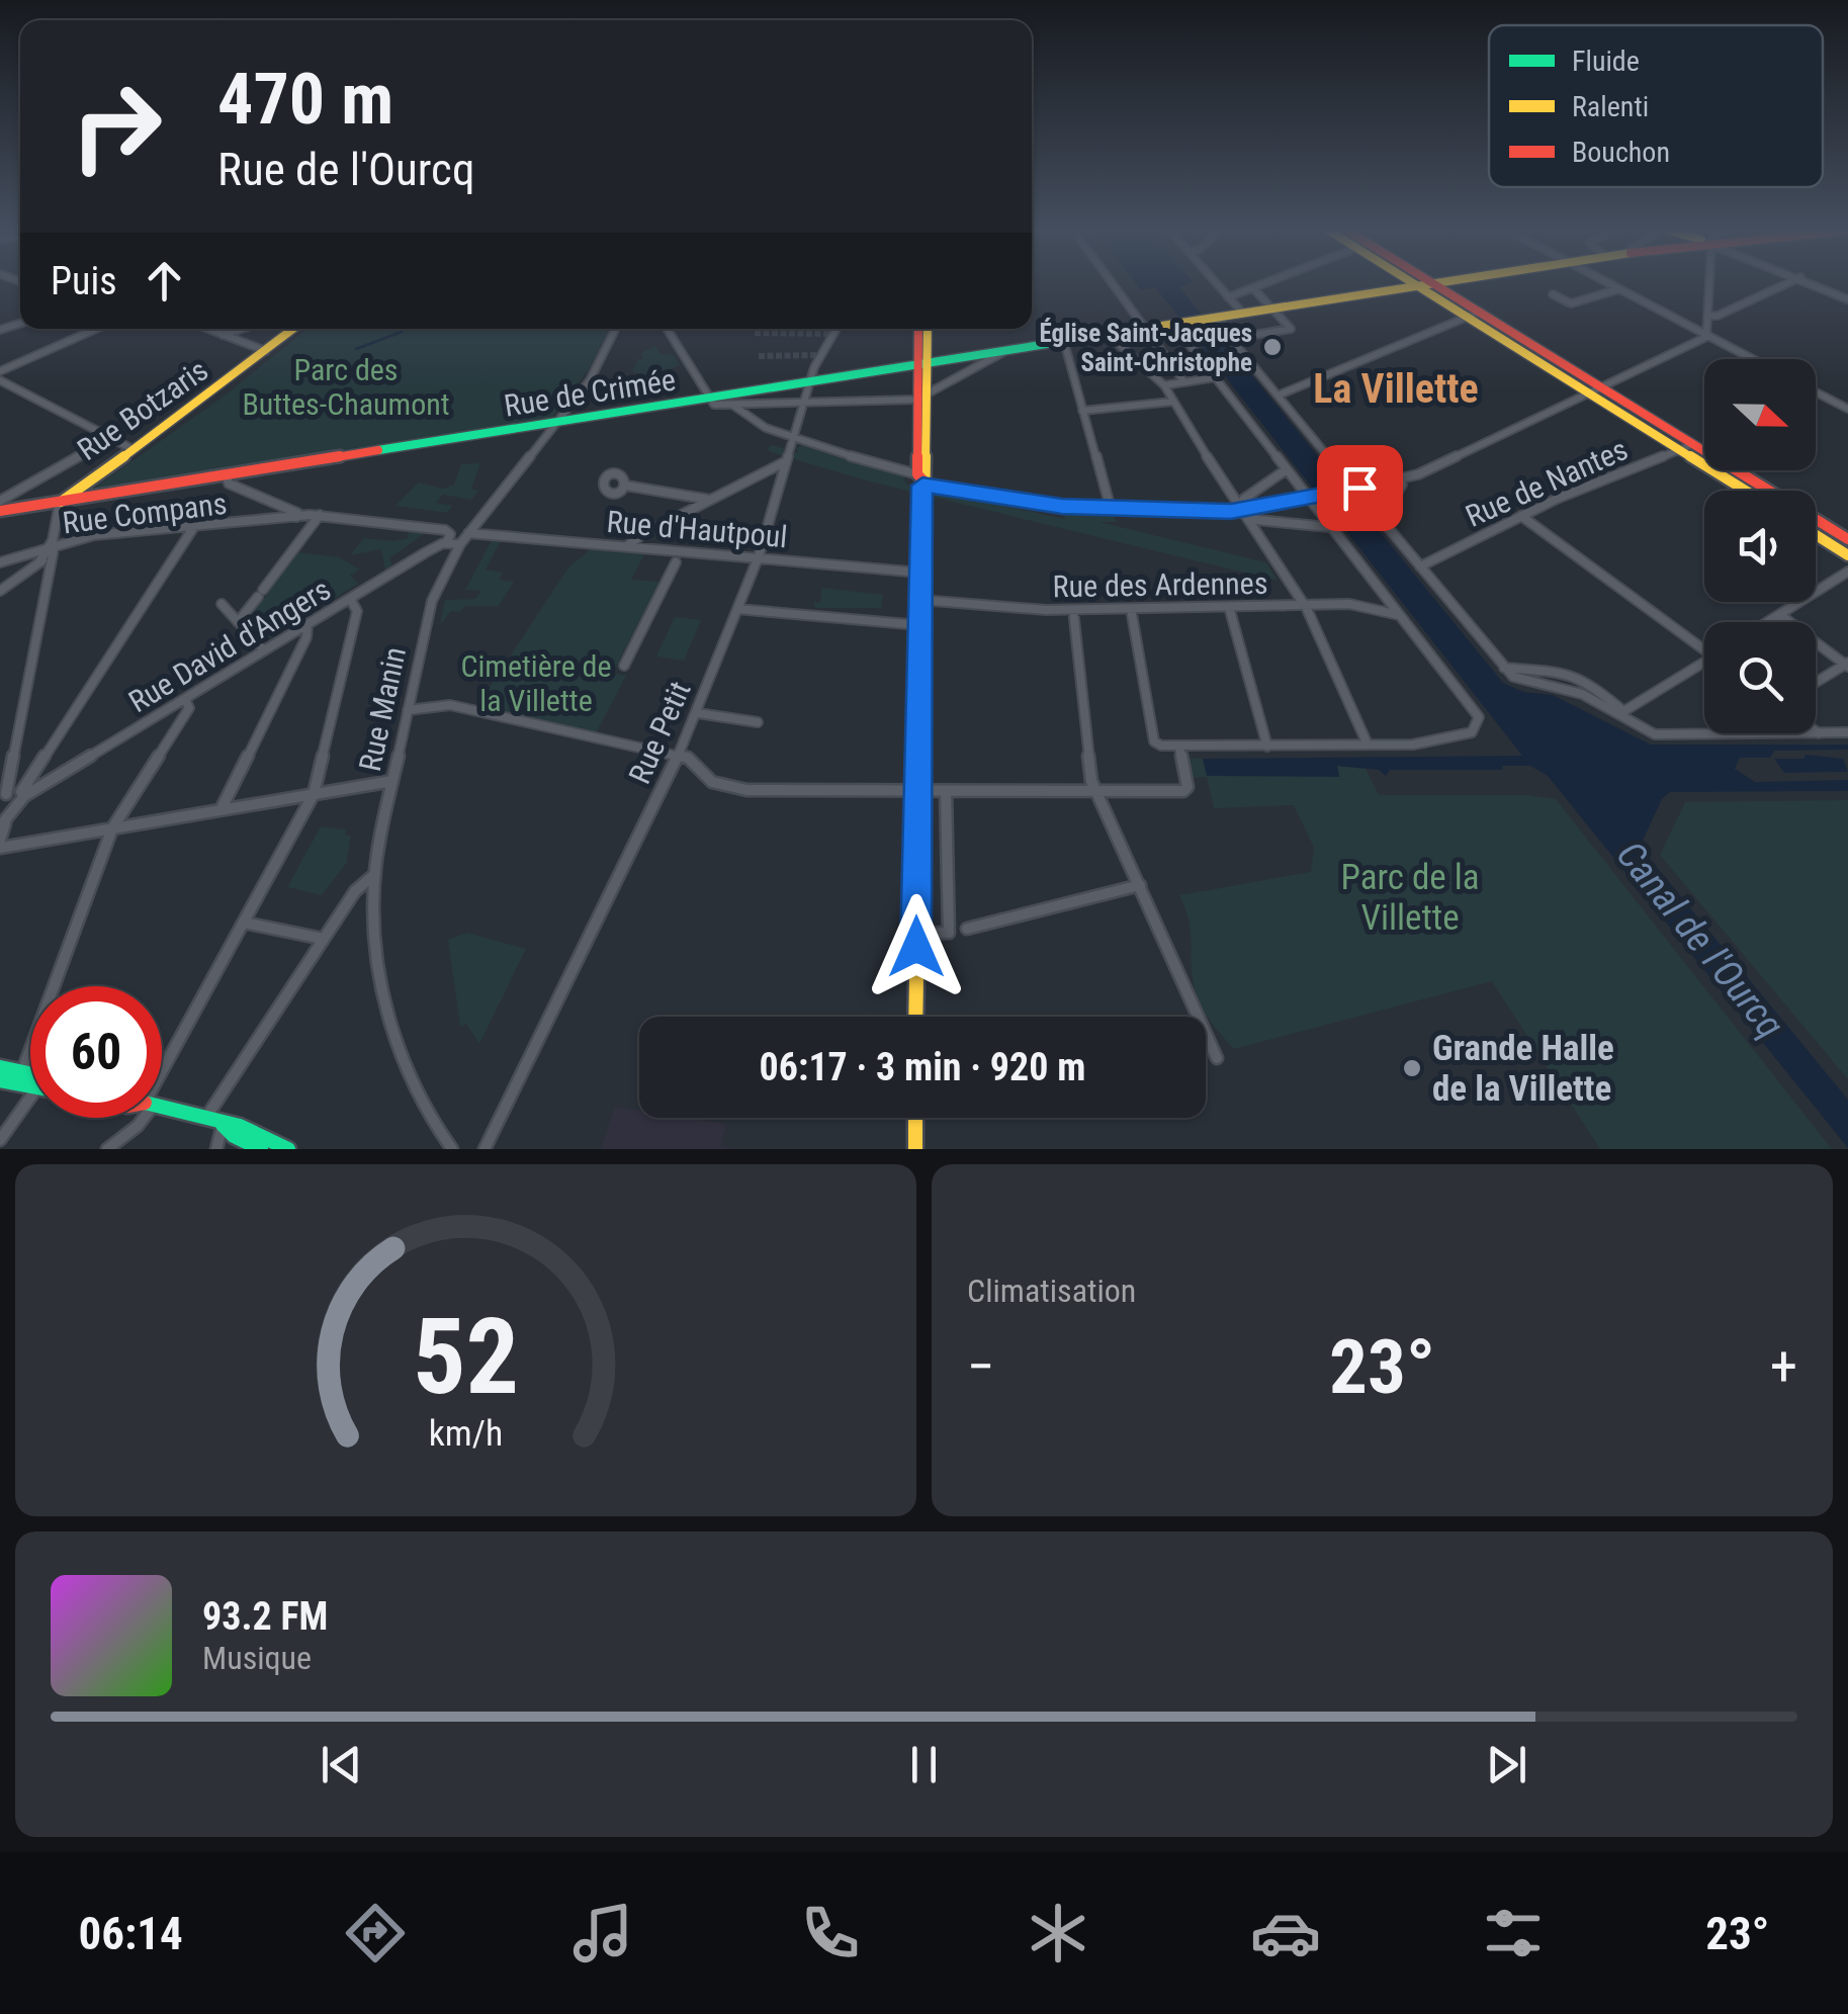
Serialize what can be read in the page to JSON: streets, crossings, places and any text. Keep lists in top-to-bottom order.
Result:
{
  "streets": {
    "main road": ["Rue de Crimée", "Rue Botzaris"],
    "street": [
      "Rue de Nantes",
      "Rue Compans",
      "Rue d'Hautpoul",
      "Rue des Ardennes",
      "Rue David d'Angers",
      "Rue Manin",
      "Rue Petit"
    ]
  },
  "crossings": [
    ["Rue de Crimée", "Rue Botzaris"],
    ["Rue de Crimée", "Rue Manin"],
    ["Rue de Crimée", "Rue Petit"],
    ["Rue d'Hautpoul", "Rue Manin"],
    ["Rue d'Hautpoul", "Rue Petit"]
  ],
  "districts": ["La Villette"],
  "water": ["Canal de l'Ourcq"],
  "parks": ["Parc des Buttes-Chaumont", "Cimetière de la Villette", "Parc de la Villette"],
  "places": ["Église Saint-Jacques Saint-Christophe", "Grande Halle de la Villette"],
  "legend": ["Fluide", "Ralenti", "Bouchon"],
  "north": "right",
  "page": {
    "turn": ["470 m", "Rue de l'Ourcq"],
    "then": "Puis",
    "limit": "60",
    "trip": "06:17 · 3 min · 920 m",
    "tile": "Climatisation",
    "heat": ["−", "23°", "+"],
    "song": ["93.2 FM", "Musique"],
    "tabs": ["06:14", "23°"],
    "gauge": ["52", "km/h"]
  }
}
